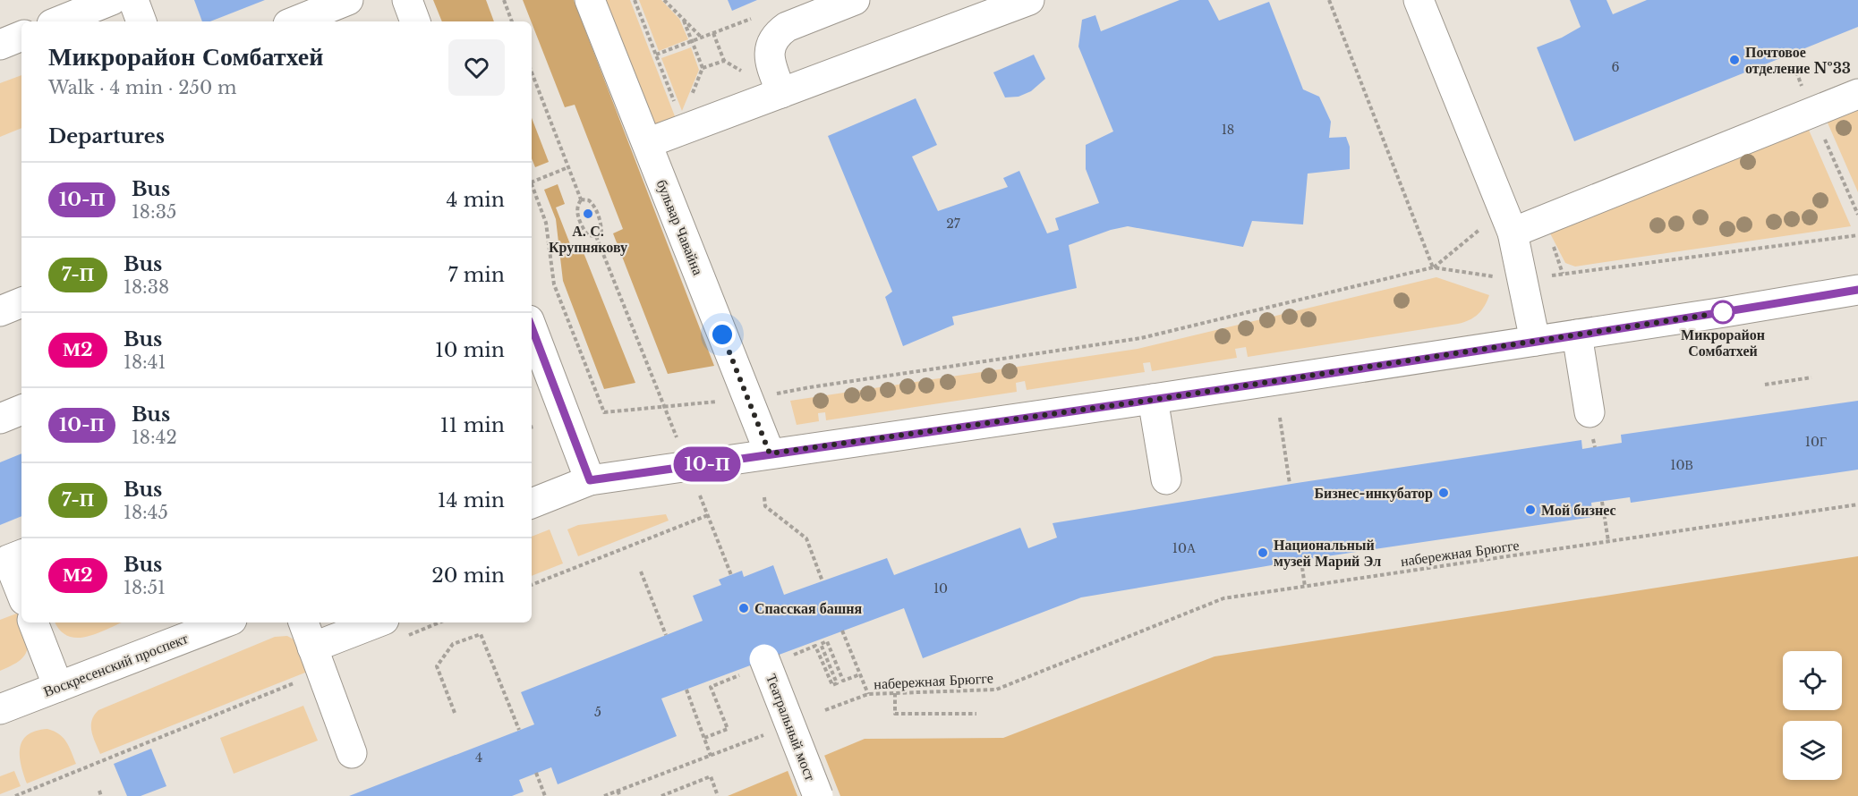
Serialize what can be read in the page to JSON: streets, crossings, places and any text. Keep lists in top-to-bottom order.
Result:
{
  "streets": {
    "main road": ["бульвар Чавайна", "Воскресенский проспект", "Театральный мост"],
    "path": ["набережная Брюгге"]
  },
  "places": [
    "Почтовое отделение №33",
    "А. С. Крупнякову",
    "Микрорайон Сомбатхей",
    "Бизнес-инкубатор",
    "Мой бизнес",
    "Национальный музей Марий Эл",
    "Спасская башня"
  ],
  "lines": ["bus line 10-П"],
  "house_numbers": [
    "6",
    "18",
    "27",
    "10Г",
    "10В",
    "10А",
    "10",
    "5",
    "4"
  ],
  "page": {
    "on_map": "10-П",
    "heading": [
      ["Микрорайон Сомбатхей", "Walk · 4 min · 250 m"],
      "Departures"
    ],
    "list": [
      {
        "mark": "10-П",
        "name": "Bus",
        "note": "18:35",
        "value": "4 min"
      },
      {
        "mark": "7-П",
        "name": "Bus",
        "note": "18:38",
        "value": "7 min"
      },
      {
        "mark": "М2",
        "name": "Bus",
        "note": "18:41",
        "value": "10 min"
      },
      {
        "mark": "10-П",
        "name": "Bus",
        "note": "18:42",
        "value": "11 min"
      },
      {
        "mark": "7-П",
        "name": "Bus",
        "note": "18:45",
        "value": "14 min"
      },
      {
        "mark": "М2",
        "name": "Bus",
        "note": "18:51",
        "value": "20 min"
      }
    ]
  }
}
